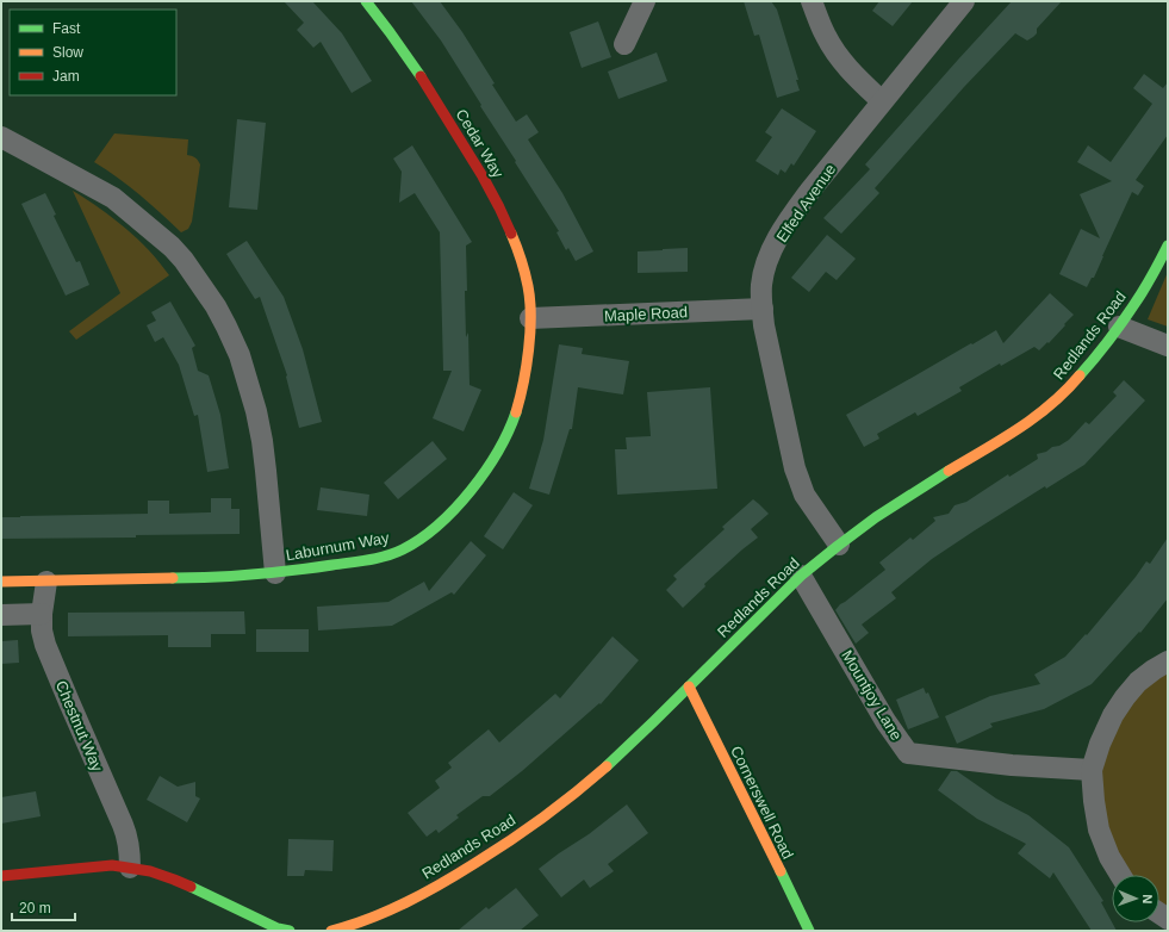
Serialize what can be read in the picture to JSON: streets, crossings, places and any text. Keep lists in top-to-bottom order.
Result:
{
  "streets": {
    "main road": [
      "Cedar Way",
      "Redlands Road",
      "Laburnum Way",
      "Cornerswell Road"
    ],
    "street": [
      "Elfed Avenue",
      "Maple Road",
      "Mountjoy Lane",
      "Chestnut Way"
    ]
  },
  "crossings": [
    ["Cedar Way", "Maple Road"],
    ["Cedar Way", "Laburnum Way"],
    ["Elfed Avenue", "Maple Road"],
    ["Elfed Avenue", "Redlands Road"],
    ["Maple Road", "Laburnum Way"],
    ["Redlands Road", "Mountjoy Lane"],
    ["Redlands Road", "Cornerswell Road"],
    ["Laburnum Way", "Chestnut Way"]
  ],
  "legend": ["Fast", "Slow", "Jam"],
  "scale_bar": "20 m",
  "north": "right"
}
